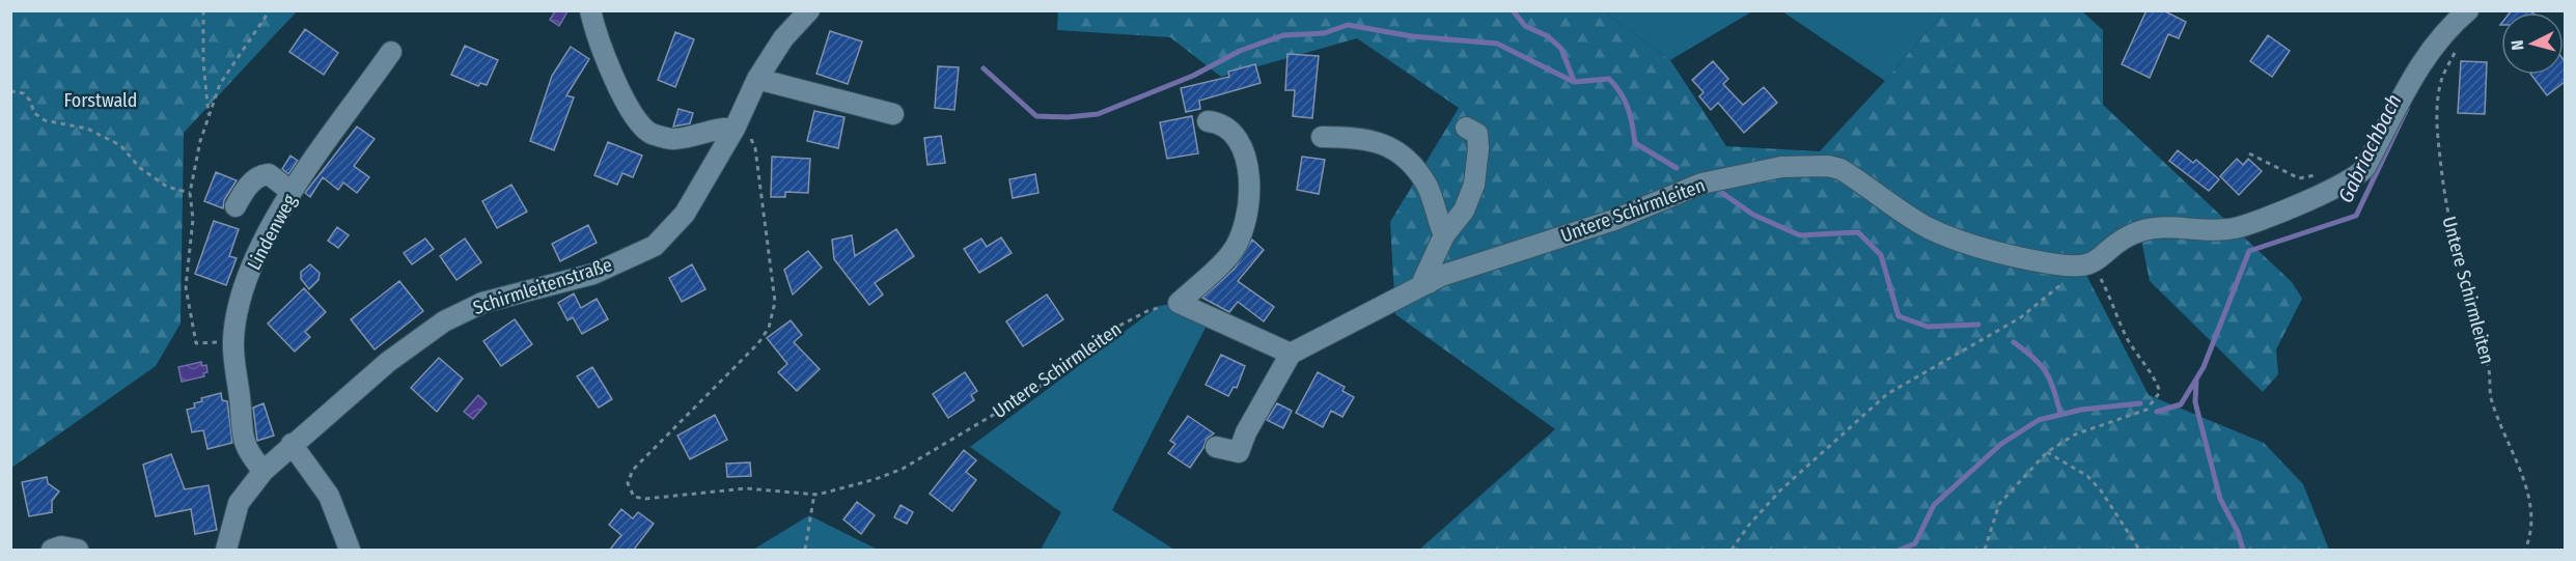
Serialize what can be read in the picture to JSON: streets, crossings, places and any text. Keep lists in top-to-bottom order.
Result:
{
  "streets": {
    "street": ["Untere Schirmleiten", "Lindenweg", "Schirmleitenstraße"]
  },
  "crossings": [
    ["Untere Schirmleiten", "Schirmleitenstraße"],
    ["Lindenweg", "Schirmleitenstraße"]
  ],
  "water": ["Gabriachbach"],
  "parks": ["Forstwald"],
  "north": "left"
}
